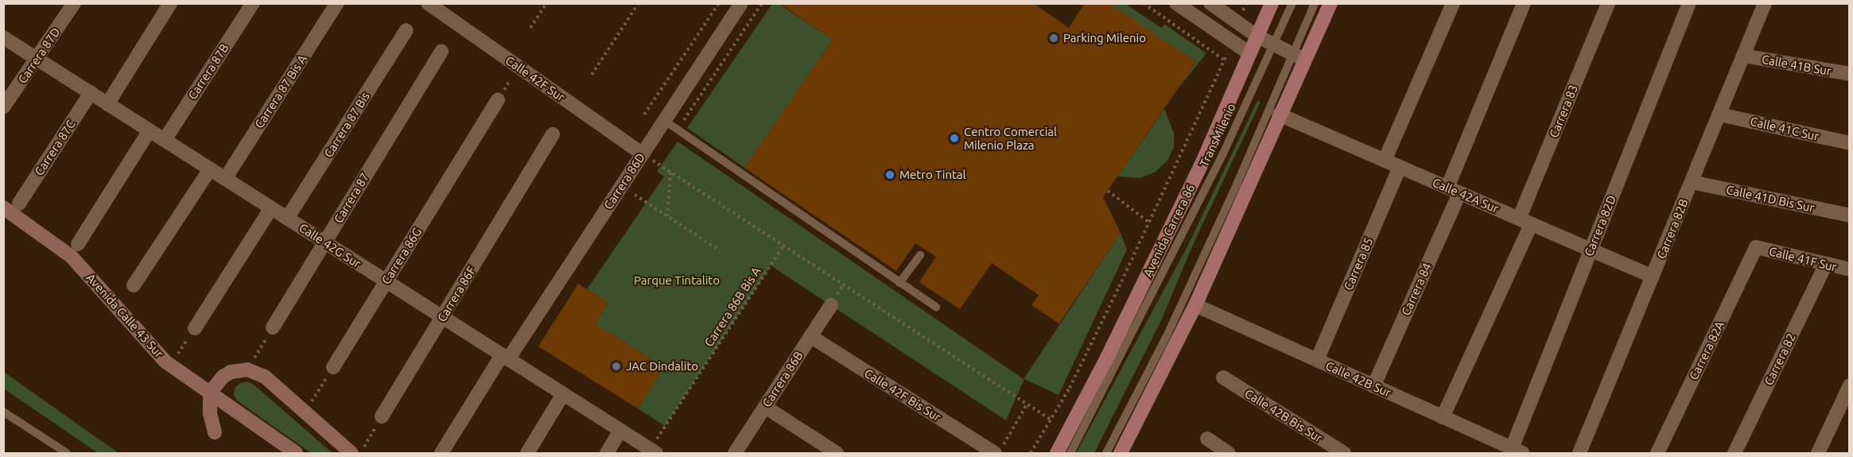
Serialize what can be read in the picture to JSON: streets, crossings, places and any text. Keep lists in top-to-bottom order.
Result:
{
  "streets": {
    "main road": ["Avenida Carrera 86", "Avenida Calle 43 Sur"],
    "street": [
      "Carrera 87D",
      "Calle 41B Sur",
      "Carrera 87B",
      "Calle 42F Sur",
      "Carrera 87 Bis A",
      "Carrera 83",
      "Carrera 87 Bis",
      "Calle 41C Sur",
      "Carrera 87C",
      "Carrera 86D",
      "Calle 42A Sur",
      "Carrera 87",
      "Calle 41D Bis Sur",
      "Carrera 82D",
      "Carrera 82B",
      "Calle 42G Sur",
      "Carrera 86G",
      "Calle 41F Sur",
      "Carrera 85",
      "Carrera 84",
      "Carrera 86F",
      "Carrera 82A",
      "Carrera 82",
      "Carrera 86B",
      "Calle 42B Sur",
      "Calle 42F Bis Sur",
      "Calle 42B Bis Sur"
    ],
    "lane": ["TransMilenio"],
    "path": ["Carrera 86B Bis A"]
  },
  "crossings": [
    ["Carrera 87D", "Calle 42G Sur"],
    ["Calle 41B Sur", "Carrera 82B"],
    ["Carrera 87B", "Calle 42G Sur"],
    ["Calle 42F Sur", "Carrera 86D"],
    ["Carrera 87 Bis A", "Calle 42G Sur"],
    ["Carrera 83", "Calle 42A Sur"],
    ["Carrera 83", "Calle 42B Sur"],
    ["Carrera 87 Bis", "Calle 42G Sur"],
    ["Calle 41C Sur", "Carrera 82B"],
    ["Carrera 87C", "Calle 42G Sur"],
    ["Carrera 86D", "Calle 42G Sur"],
    ["Calle 42A Sur", "Carrera 82D"],
    ["Calle 42A Sur", "Carrera 82B"],
    ["Calle 42A Sur", "Carrera 85"],
    ["Calle 42A Sur", "Carrera 84"],
    ["Carrera 87", "Calle 42G Sur"],
    ["Calle 41D Bis Sur", "Carrera 82B"],
    ["Carrera 82D", "Calle 42B Sur"],
    ["Calle 42G Sur", "Carrera 86G"],
    ["Calle 42G Sur", "Carrera 86F"],
    ["Calle 42G Sur", "Carrera 86B Bis A"],
    ["Calle 41F Sur", "Carrera 82A"],
    ["Calle 41F Sur", "Carrera 82"],
    ["Carrera 85", "Calle 42B Sur"],
    ["Carrera 84", "Calle 42B Sur"],
    ["Carrera 86B", "Calle 42F Bis Sur"]
  ],
  "parks": ["Parque Tintalito"],
  "places": [
    "Parking Milenio",
    "Centro Comercial Milenio Plaza",
    "Metro Tintal",
    "JAC Dindalito"
  ]
}
